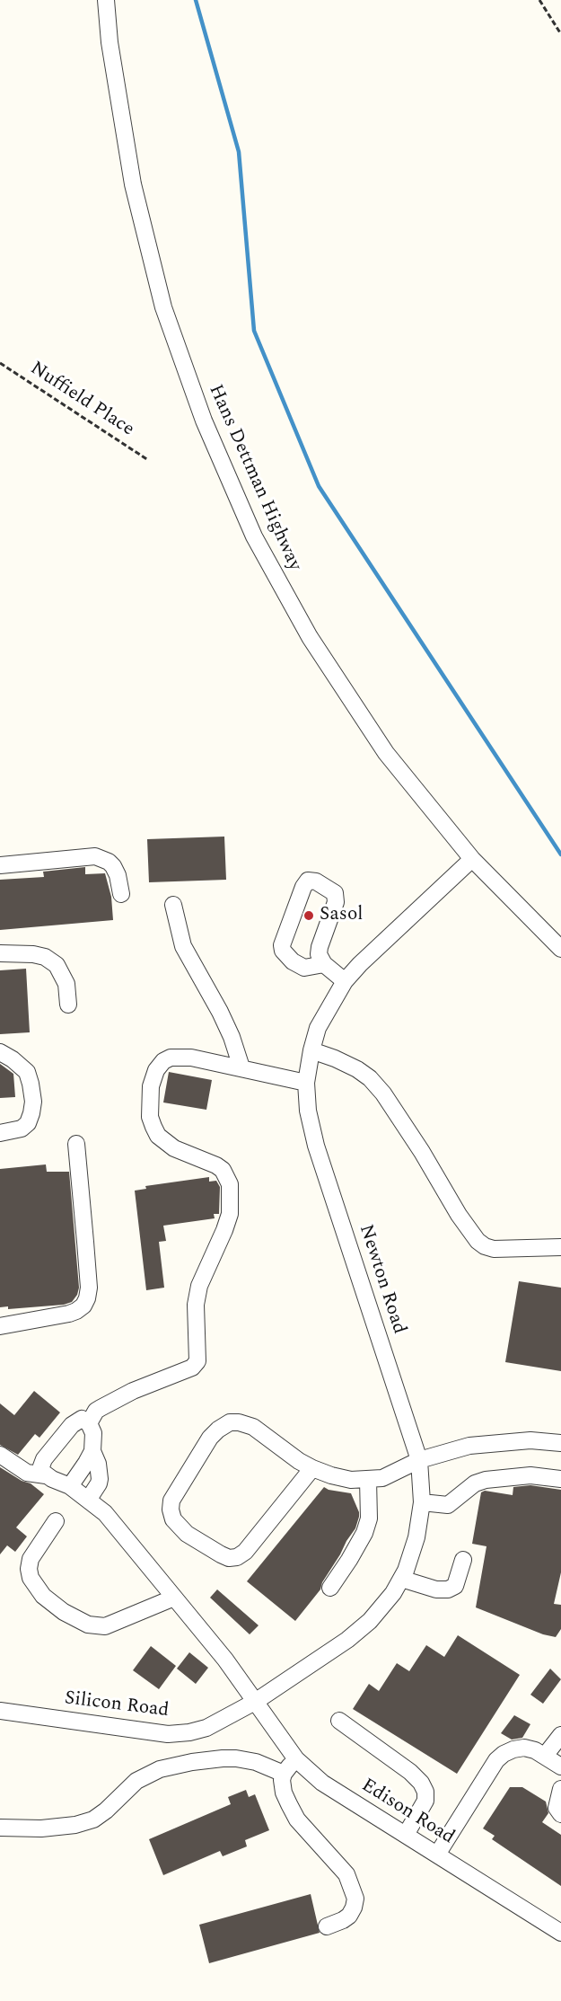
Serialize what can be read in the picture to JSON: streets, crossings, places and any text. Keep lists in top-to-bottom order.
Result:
{
  "streets": {
    "street": [
      "Hans Dettman Highway",
      "Newton Road",
      "Silicon Road",
      "Edison Road"
    ],
    "path": ["Nuffield Place"]
  },
  "crossings": [
    ["Hans Dettman Highway", "Newton Road"],
    ["Newton Road", "Silicon Road"],
    ["Newton Road", "Edison Road"],
    ["Silicon Road", "Edison Road"]
  ],
  "places": ["Sasol"]
}
